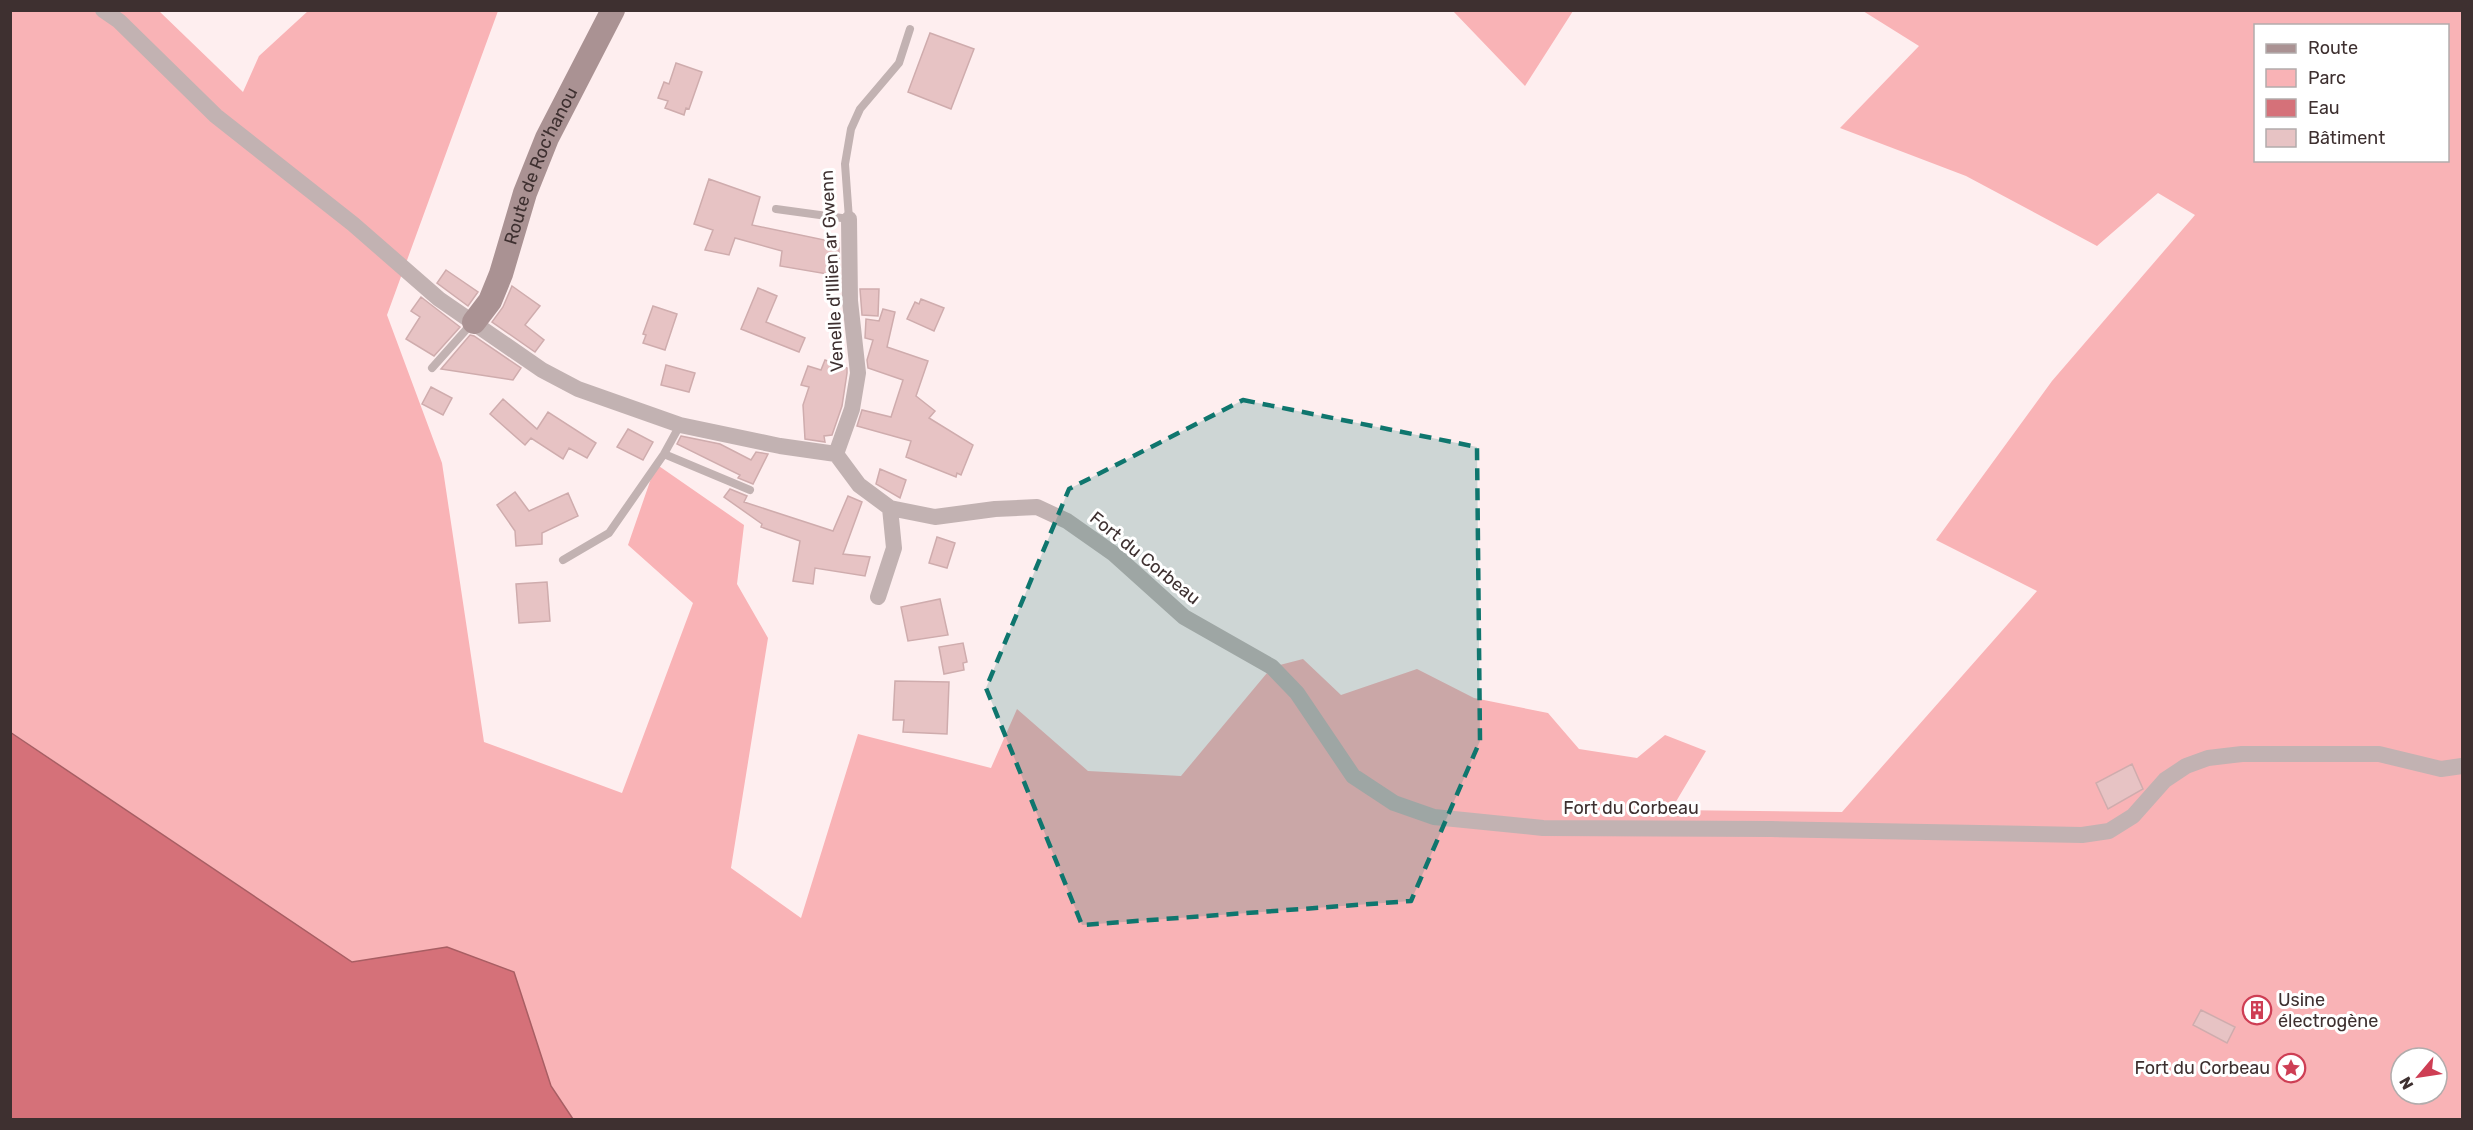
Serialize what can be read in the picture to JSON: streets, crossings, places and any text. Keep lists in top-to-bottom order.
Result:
{
  "streets": {
    "street": ["Route de Roc'hanou", "Venelle d'Illien ar Gwenn", "Fort du Corbeau"]
  },
  "places": {
    "building": ["Usine électrogène"],
    "place": ["Fort du Corbeau"]
  },
  "legend": [
    "Route",
    "Parc",
    "Eau",
    "Bâtiment"
  ],
  "north": "bottom left"
}
